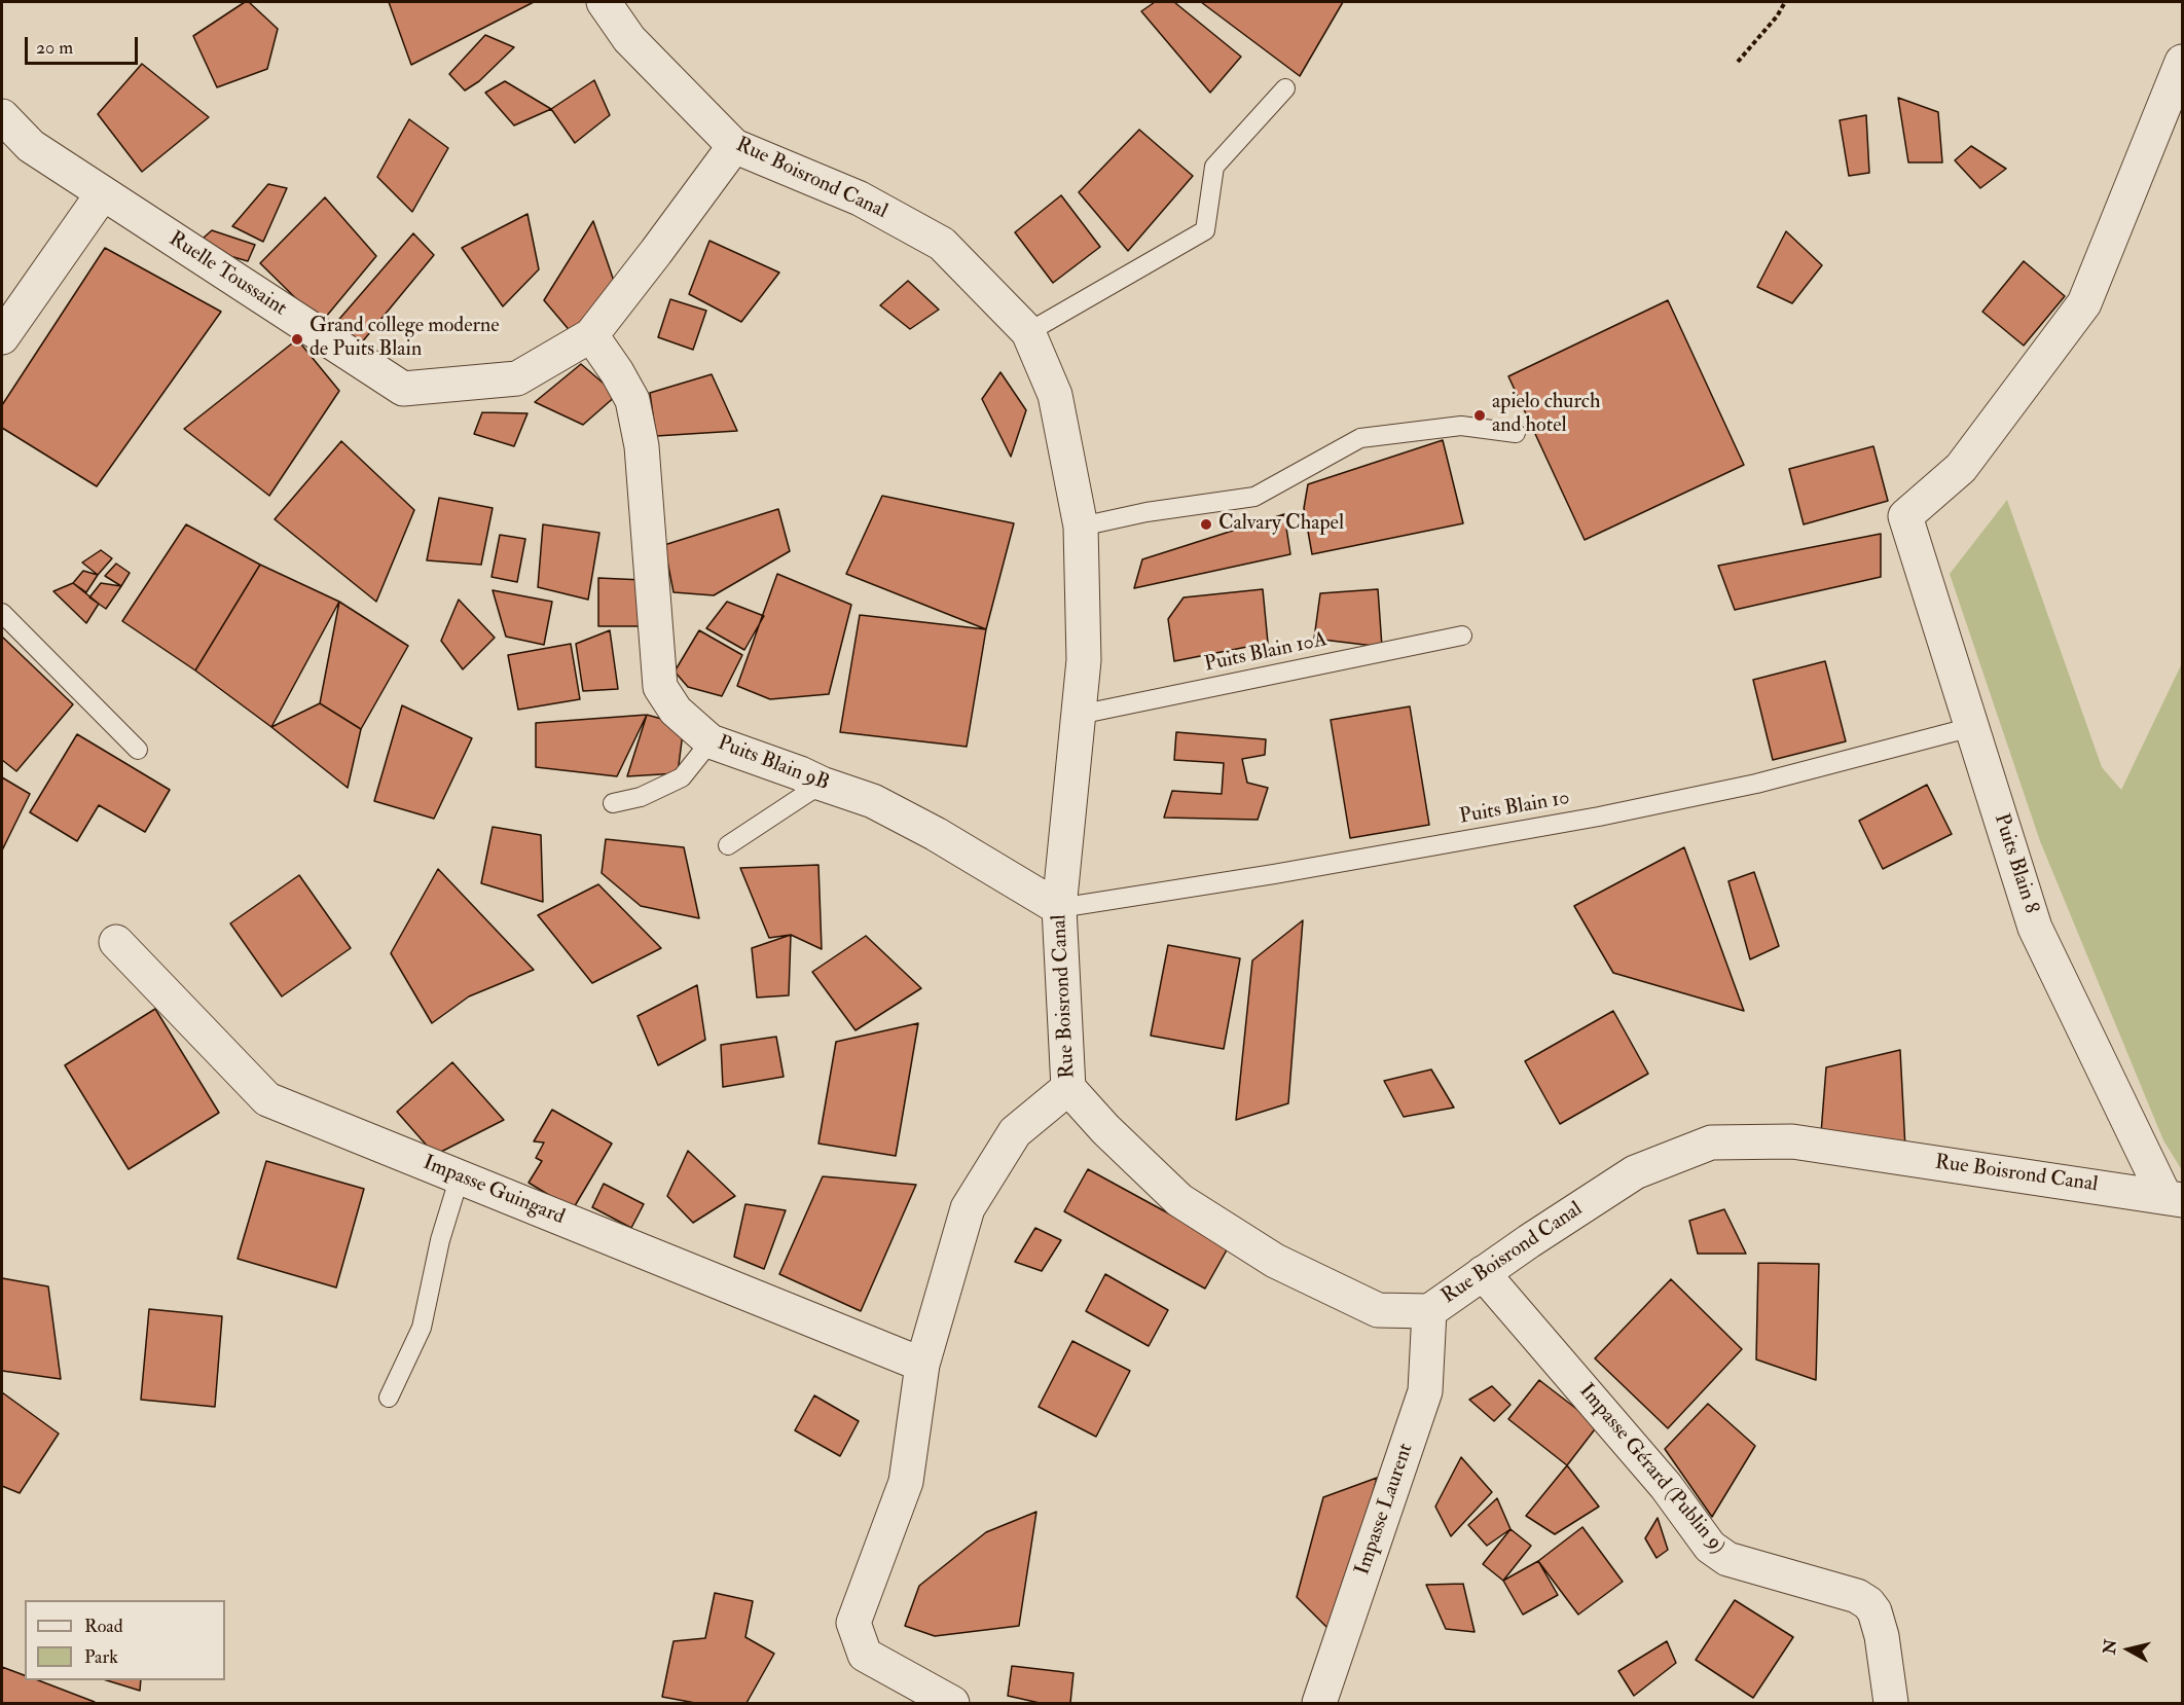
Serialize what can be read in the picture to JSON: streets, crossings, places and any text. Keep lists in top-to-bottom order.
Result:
{
  "streets": {
    "street": [
      "Rue Boisrond Canal",
      "Ruelle Toussaint",
      "Puits Blain 9B",
      "Puits Blain 8",
      "Impasse Guingard",
      "Impasse Gérard (Publin 9)",
      "Impasse Laurent"
    ],
    "lane": ["Puits Blain 10A", "Puits Blain 10"]
  },
  "crossings": [
    ["Rue Boisrond Canal", "Ruelle Toussaint"],
    ["Rue Boisrond Canal", "Puits Blain 10A"],
    ["Rue Boisrond Canal", "Puits Blain 9B"],
    ["Rue Boisrond Canal", "Puits Blain 10"],
    ["Rue Boisrond Canal", "Puits Blain 8"],
    ["Rue Boisrond Canal", "Impasse Gérard (Publin 9)"],
    ["Rue Boisrond Canal", "Impasse Laurent"],
    ["Ruelle Toussaint", "Puits Blain 9B"],
    ["Puits Blain 9B", "Puits Blain 10"],
    ["Puits Blain 10", "Puits Blain 8"]
  ],
  "places": ["Grand college moderne de Puits Blain", "apielo church and hotel", "Calvary Chapel"],
  "legend": ["Road", "Park"],
  "scale_bar": "20 m",
  "north": "left"
}
